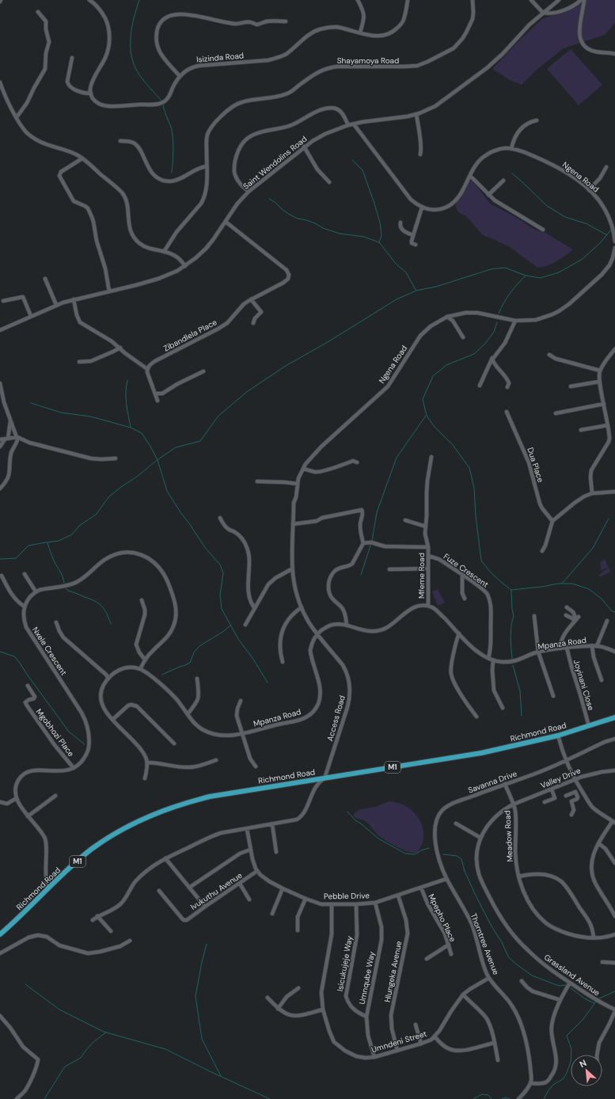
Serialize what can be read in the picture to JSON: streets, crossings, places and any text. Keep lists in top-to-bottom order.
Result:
{
  "streets": {
    "highway": ["Richmond Road", "M1"],
    "street": [
      "Isizinda Road",
      "Shayamoya Road",
      "Saint Wendolins Road",
      "Ngena Road",
      "Zibandlela Place",
      "Dua Place",
      "Fuze Crescent",
      "Mfeme Road",
      "Mpanza Road",
      "Nxele Crescent",
      "Joyinani Close",
      "Access Road",
      "Mgobhozi Place",
      "Valley Drive",
      "Savanna Drive",
      "Meadow Road",
      "Ivukuthu Avenue",
      "Pebble Drive",
      "Mpepho Place",
      "Thorntree Avenue",
      "Isicukujeje Way",
      "Hlungeka Avenue",
      "Grassland Avenue",
      "Umnqube Way",
      "Umndeni Street"
    ]
  },
  "crossings": [
    ["Saint Wendolins Road", "Zibandlela Place"],
    ["Ngena Road", "Mpanza Road"],
    ["Ngena Road", "Access Road"],
    ["Fuze Crescent", "Mfeme Road"],
    ["Fuze Crescent", "Mpanza Road"],
    ["Mfeme Road", "Mpanza Road"],
    ["Mpanza Road", "Joyinani Close"],
    ["Mpanza Road", "Access Road"],
    ["Nxele Crescent", "Mgobhozi Place"],
    ["Joyinani Close", "Richmond Road"],
    ["Access Road", "Richmond Road"],
    ["Valley Drive", "Meadow Road"],
    ["Valley Drive", "Grassland Avenue"],
    ["Savanna Drive", "Meadow Road"],
    ["Savanna Drive", "Pebble Drive"],
    ["Savanna Drive", "Thorntree Avenue"],
    ["Meadow Road", "Grassland Avenue"],
    ["Ivukuthu Avenue", "Pebble Drive"],
    ["Pebble Drive", "Mpepho Place"],
    ["Pebble Drive", "Thorntree Avenue"],
    ["Pebble Drive", "Isicukujeje Way"],
    ["Pebble Drive", "Hlungeka Avenue"],
    ["Pebble Drive", "Umnqube Way"],
    ["Pebble Drive", "Umndeni Street"],
    ["Thorntree Avenue", "Umndeni Street"],
    ["Isicukujeje Way", "Umnqube Way"],
    ["Hlungeka Avenue", "Umndeni Street"],
    ["Umnqube Way", "Umndeni Street"]
  ],
  "north": "top left"
}
